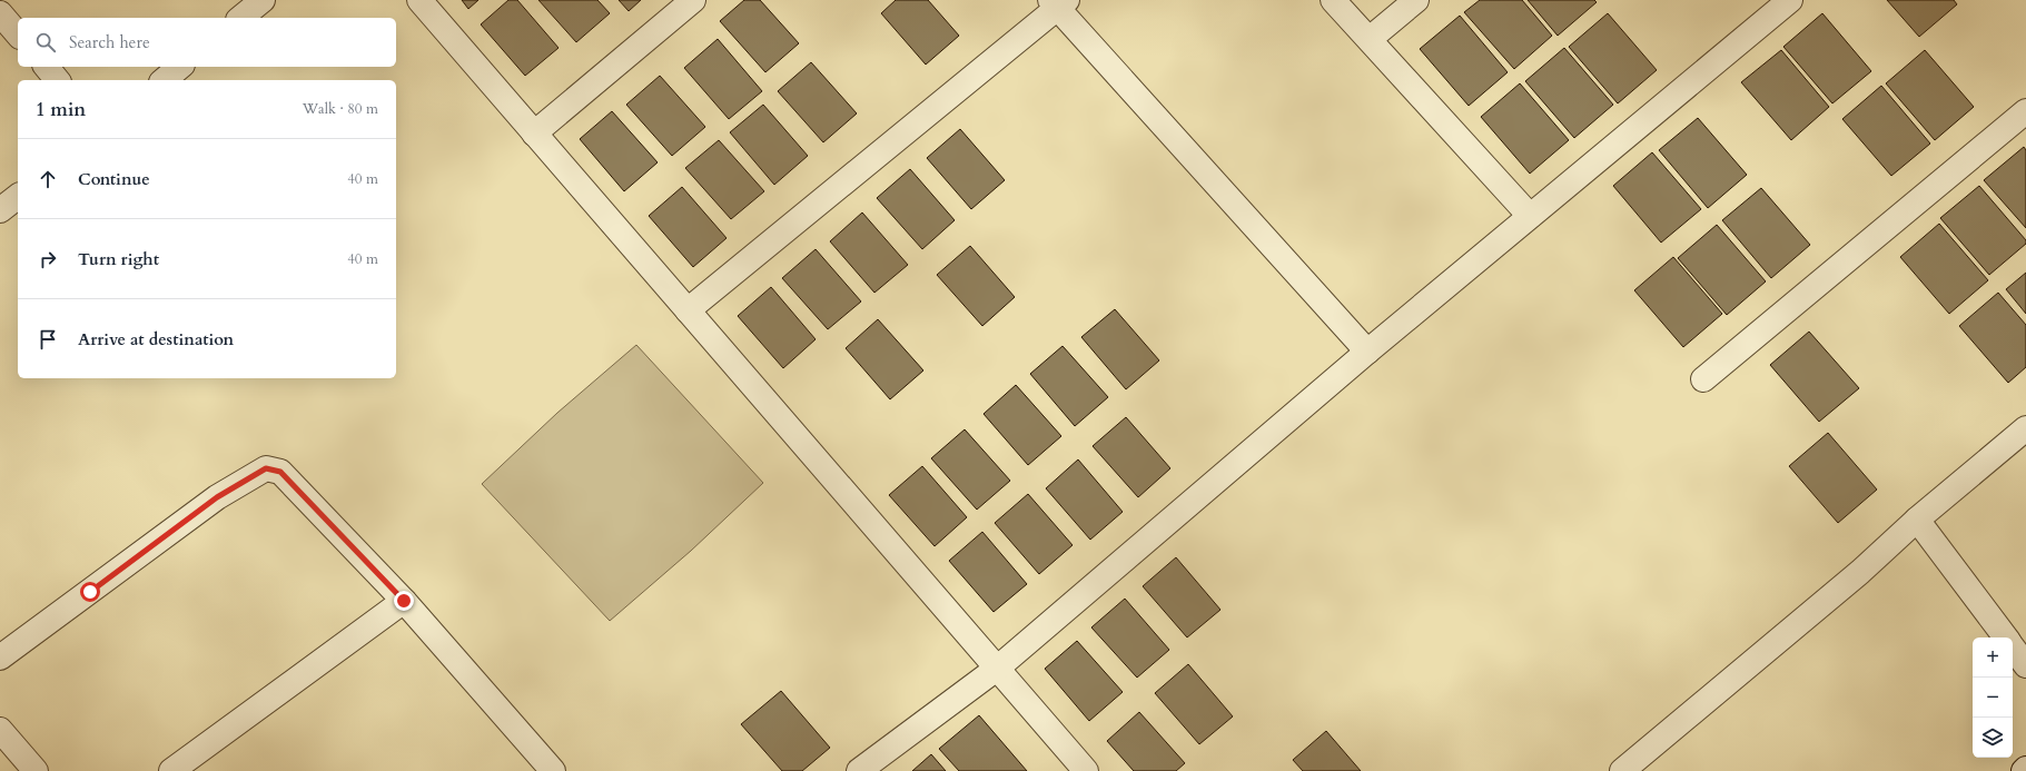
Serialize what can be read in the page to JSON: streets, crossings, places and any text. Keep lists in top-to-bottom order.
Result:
{
  "page": {
    "search": "Search here",
    "heading": ["1 min", "Walk · 80 m"],
    "list": [
      ["Continue", "40 m"],
      ["Turn right", "40 m"],
      "Arrive at destination"
    ],
    "map_buttons": ["+", "−"]
  }
}
